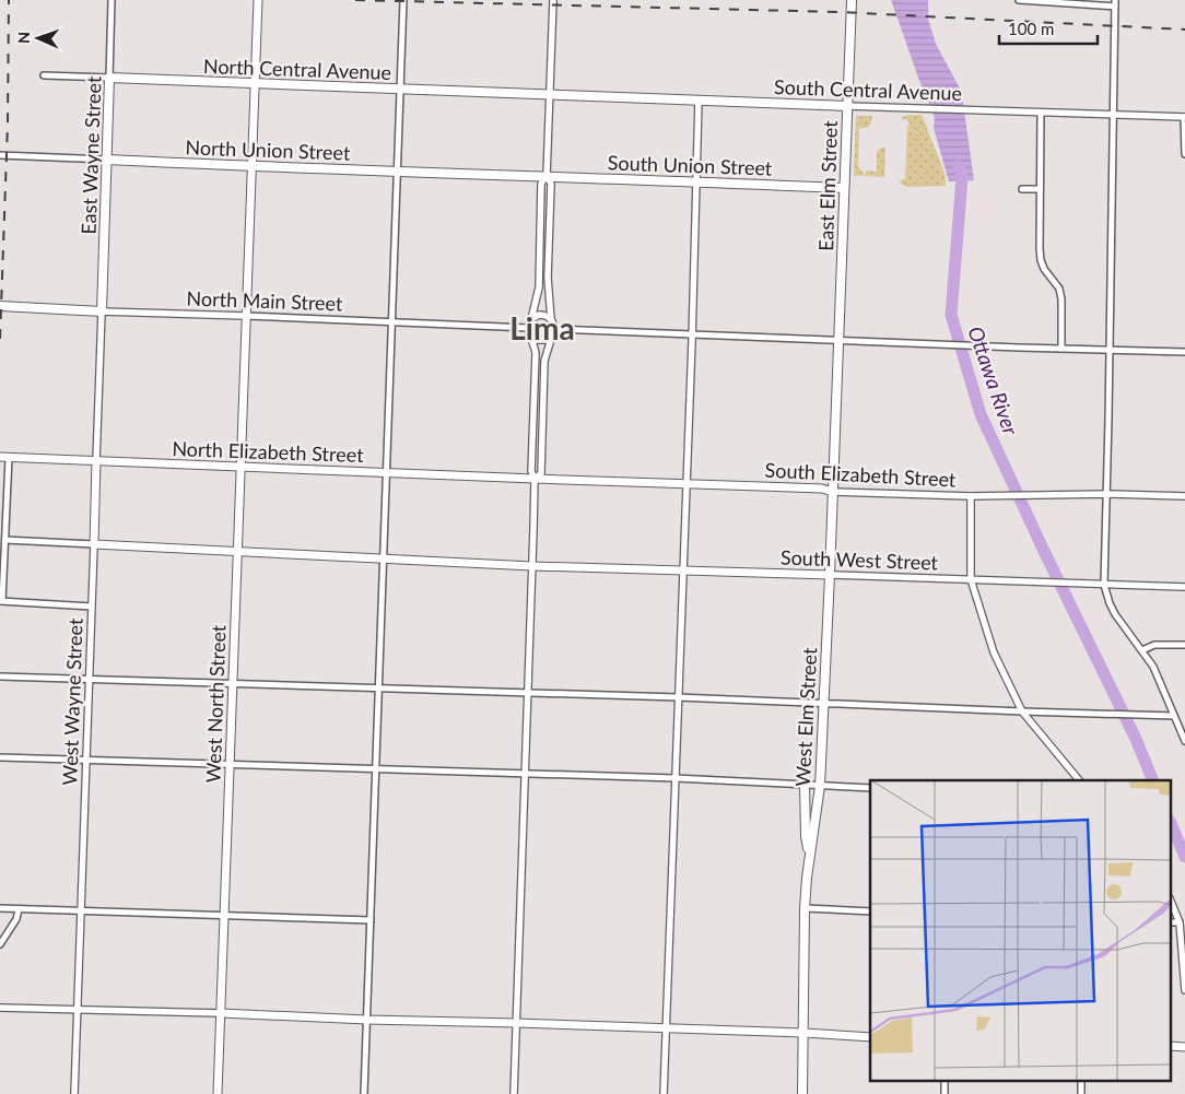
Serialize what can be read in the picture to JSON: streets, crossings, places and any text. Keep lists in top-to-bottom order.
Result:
{
  "streets": {
    "main road": [
      "North Central Avenue",
      "South Central Avenue",
      "North Union Street",
      "East Wayne Street",
      "South Union Street",
      "East Elm Street",
      "North Main Street",
      "North Elizabeth Street",
      "South Elizabeth Street",
      "South West Street",
      "West Wayne Street",
      "West North Street",
      "West Elm Street"
    ]
  },
  "crossings": [
    ["North Central Avenue", "South Central Avenue"],
    ["North Central Avenue", "East Wayne Street"],
    ["North Central Avenue", "West North Street"],
    ["South Central Avenue", "East Elm Street"],
    ["North Union Street", "East Wayne Street"],
    ["North Union Street", "South Union Street"],
    ["North Union Street", "West North Street"],
    ["East Wayne Street", "North Main Street"],
    ["East Wayne Street", "West Wayne Street"],
    ["South Union Street", "East Elm Street"],
    ["East Elm Street", "West Elm Street"],
    ["North Main Street", "West Wayne Street"],
    ["North Main Street", "West North Street"],
    ["North Elizabeth Street", "South Elizabeth Street"],
    ["North Elizabeth Street", "West Wayne Street"],
    ["North Elizabeth Street", "West North Street"],
    ["South Elizabeth Street", "West Elm Street"],
    ["South West Street", "West Wayne Street"],
    ["South West Street", "West North Street"],
    ["South West Street", "West Elm Street"]
  ],
  "districts": ["Lima"],
  "water": ["Ottawa River"],
  "scale_bar": "100 m",
  "north": "left"
}
